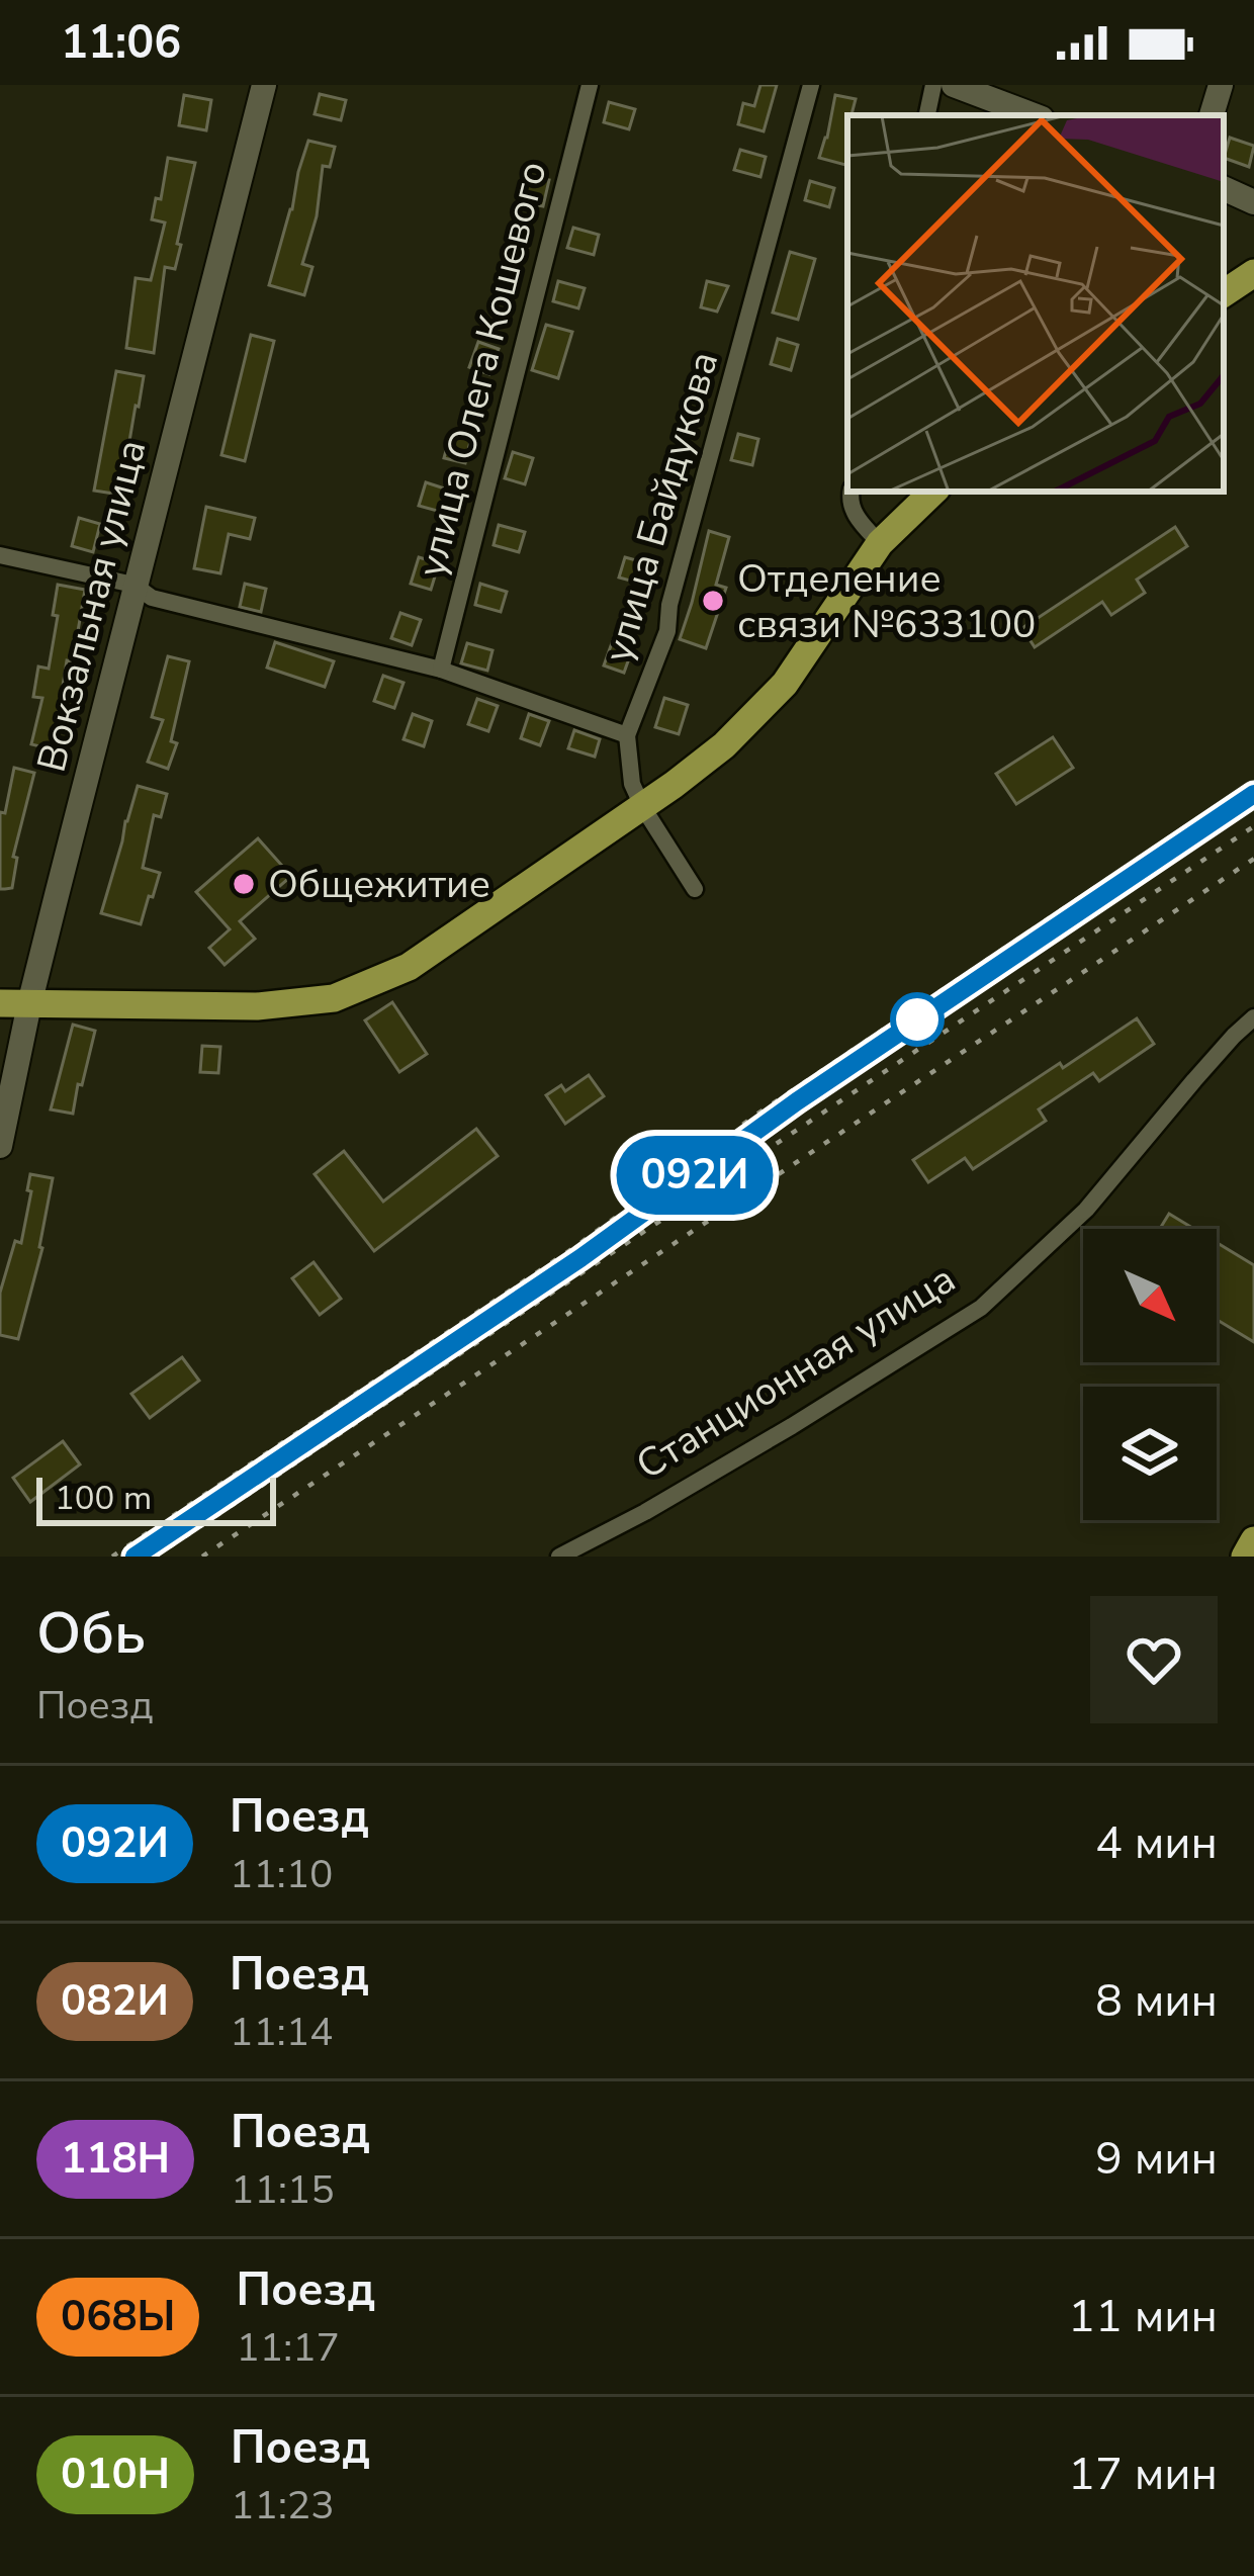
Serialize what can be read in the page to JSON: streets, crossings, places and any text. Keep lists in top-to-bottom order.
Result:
{
  "streets": {
    "street": [
      "улица Олега Кошевого",
      "улица Байдукова",
      "Вокзальная улица",
      "Станционная улица"
    ]
  },
  "places": ["Отделение связи №633100", "Общежитие"],
  "scale_bar": "100 m",
  "north": "bottom right",
  "page": {
    "status": "11:06",
    "on_map": "092И",
    "scale": "100 m",
    "heading": ["Обь", "Поезд"],
    "list": [
      {
        "mark": "092И",
        "name": "Поезд",
        "note": "11:10",
        "value": "4 мин"
      },
      {
        "mark": "082И",
        "name": "Поезд",
        "note": "11:14",
        "value": "8 мин"
      },
      {
        "mark": "118Н",
        "name": "Поезд",
        "note": "11:15",
        "value": "9 мин"
      },
      {
        "mark": "068Ы",
        "name": "Поезд",
        "note": "11:17",
        "value": "11 мин"
      },
      {
        "mark": "010Н",
        "name": "Поезд",
        "note": "11:23",
        "value": "17 мин"
      }
    ]
  }
}
